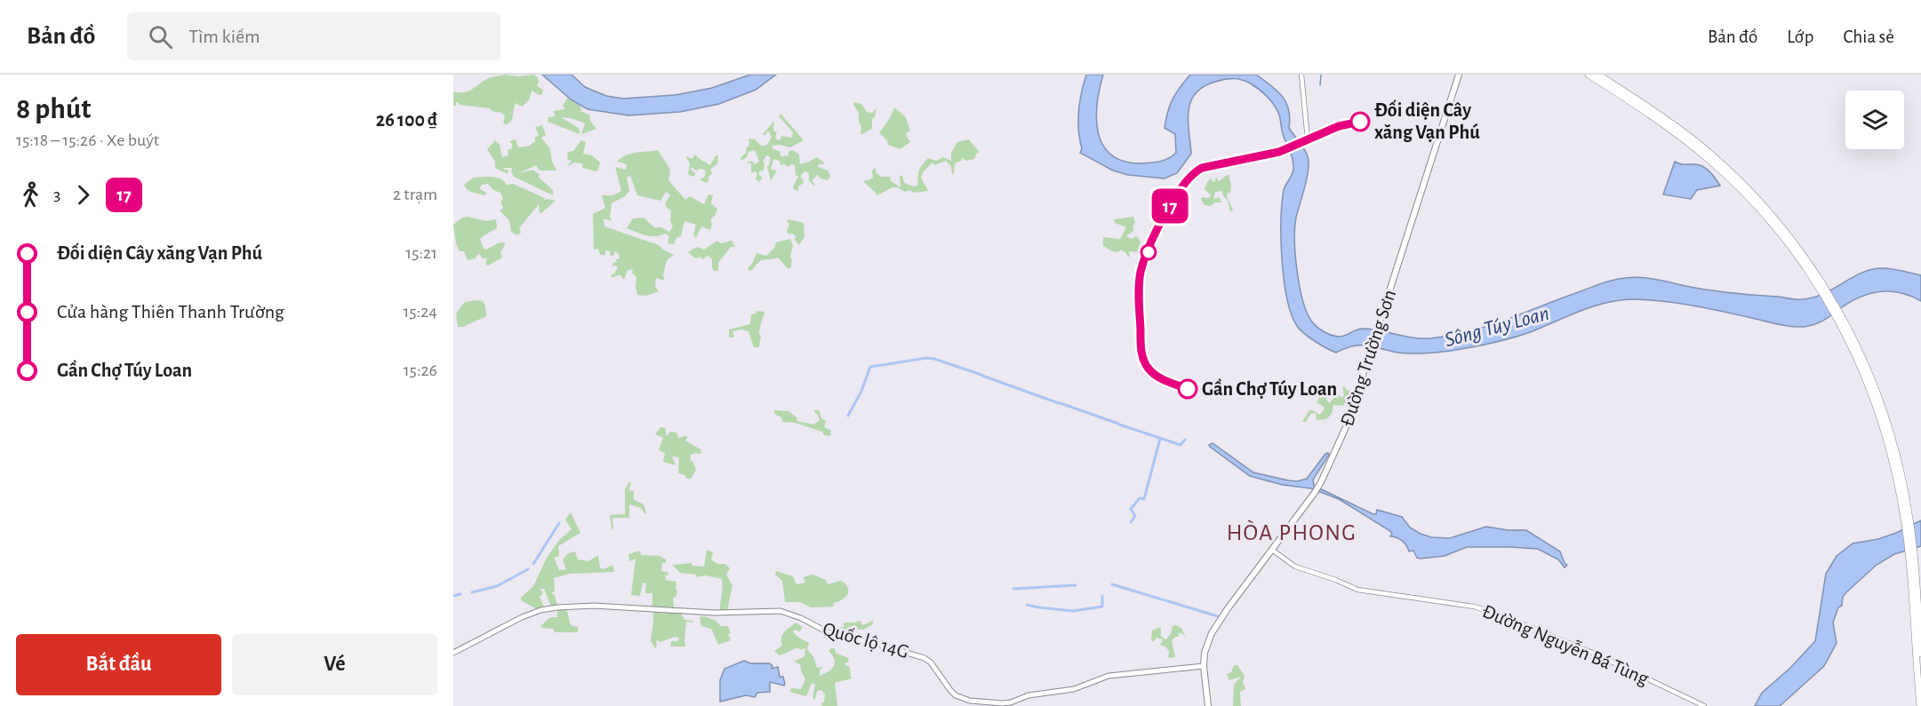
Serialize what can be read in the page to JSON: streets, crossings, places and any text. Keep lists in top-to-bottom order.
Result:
{
  "streets": {
    "highway": ["Đường Trường Sơn"],
    "main road": ["Quốc lộ 14G", "Đường Nguyễn Bá Tùng"]
  },
  "crossings": [
    ["Đường Trường Sơn", "Quốc lộ 14G"],
    ["Đường Trường Sơn", "Đường Nguyễn Bá Tùng"]
  ],
  "districts": ["HÒA PHONG"],
  "water": ["Sông Túy Loan"],
  "places": ["Đối diện Cây xăng Vạn Phú", "Gần Chợ Túy Loan"],
  "lines": ["bus line 17"],
  "page": {
    "header": "Bản đồ",
    "search": "Tìm kiếm",
    "nav": ["Bản đồ", "Lớp", "Chia sẻ"],
    "heading": ["8 phút", "15:18 – 15:26 · Xe buýt", "26 100 ₫"],
    "on_map": "17",
    "legs": ["3", "17", "2 trạm"],
    "list": [
      {
        "name": "Đối diện Cây xăng Vạn Phú",
        "value": "15:21"
      },
      {
        "name": "Cửa hàng Thiên Thanh Trường",
        "value": "15:24"
      },
      {
        "name": "Gần Chợ Túy Loan",
        "value": "15:26"
      }
    ],
    "buttons": ["Bắt đầu", "Vé"]
  }
}
